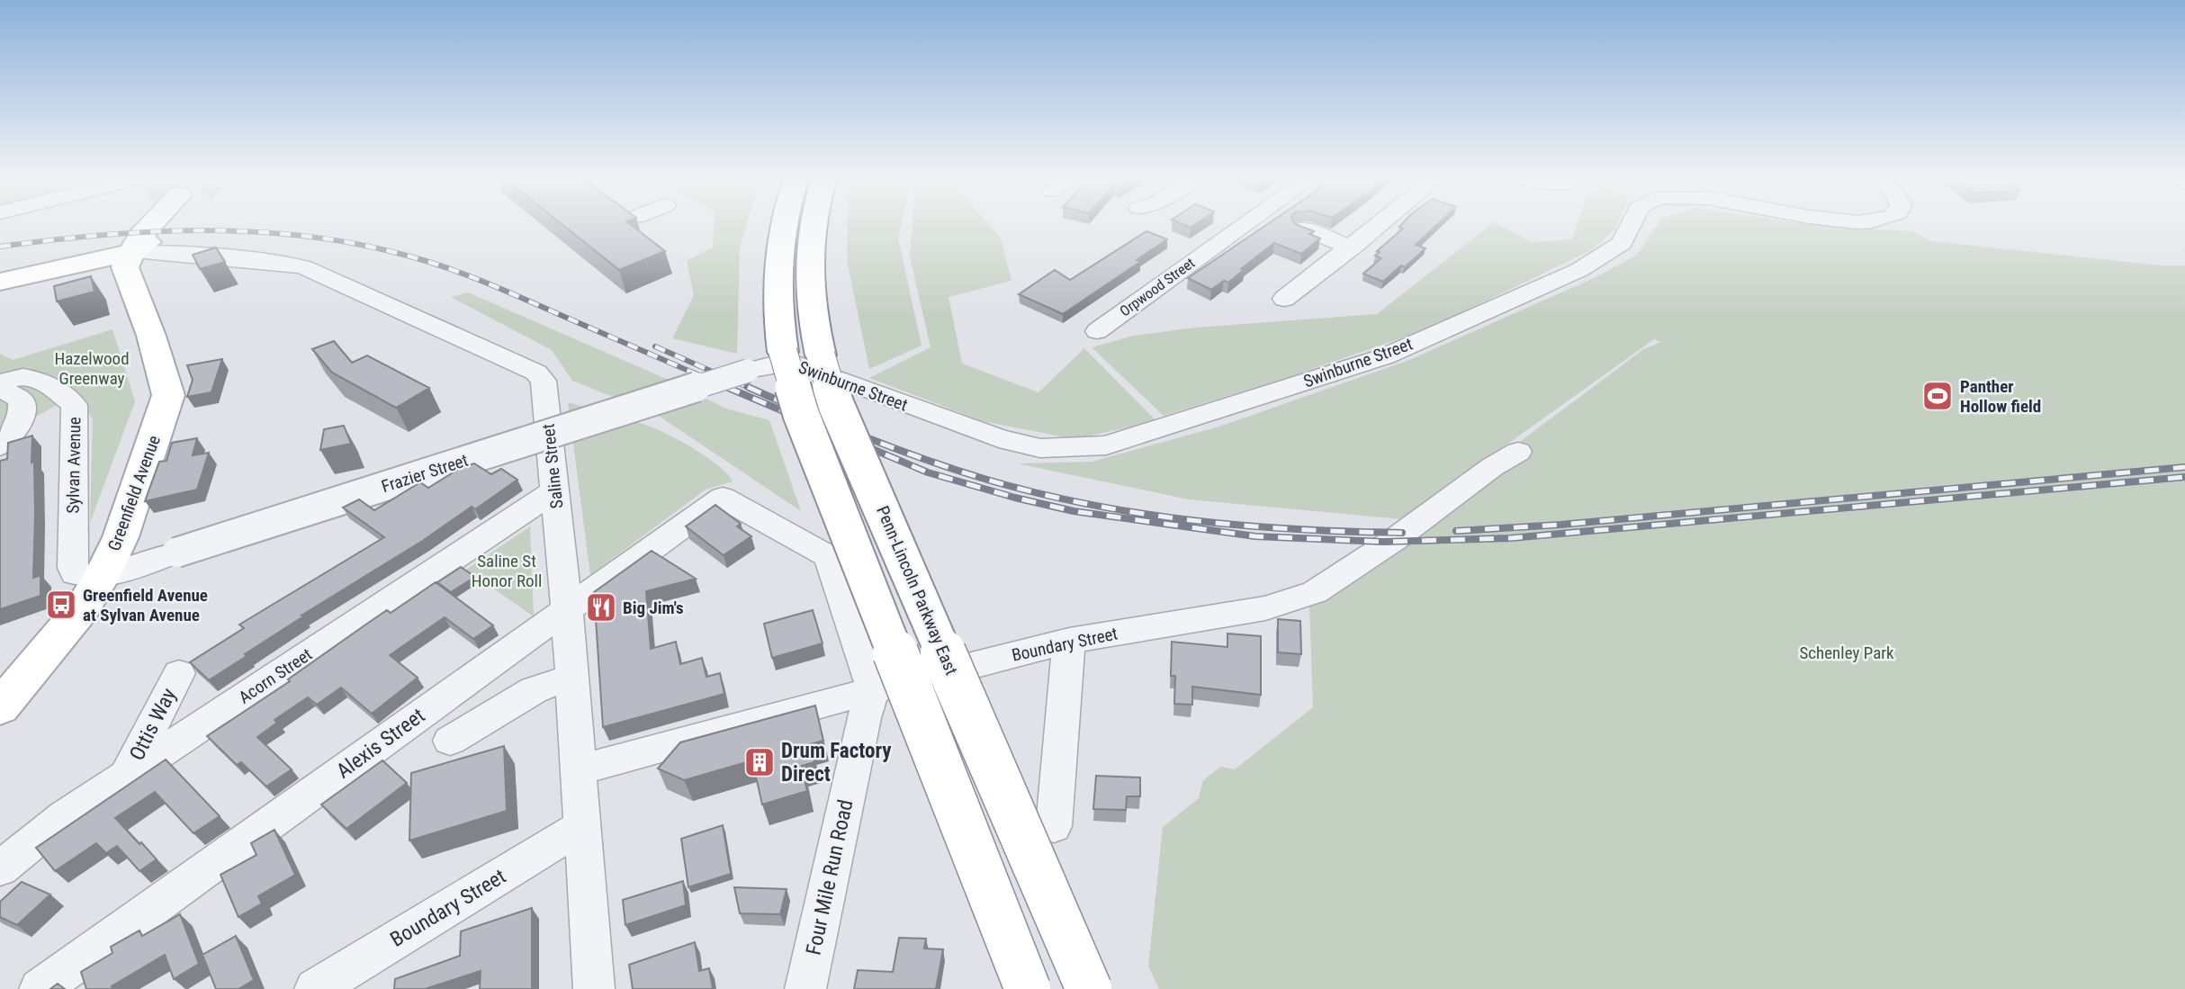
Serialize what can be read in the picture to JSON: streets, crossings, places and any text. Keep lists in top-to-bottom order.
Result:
{
  "streets": {
    "main road": ["Greenfield Avenue", "Penn-Lincoln Parkway East"],
    "street": [
      "Orpwood Street",
      "Swinburne Street",
      "Sylvan Avenue",
      "Saline Street",
      "Frazier Street",
      "Boundary Street",
      "Acorn Street",
      "Ottis Way",
      "Alexis Street",
      "Four Mile Run Road"
    ]
  },
  "crossings": [
    ["Swinburne Street", "Frazier Street"],
    ["Sylvan Avenue", "Frazier Street"],
    ["Sylvan Avenue", "Greenfield Avenue"],
    ["Saline Street", "Greenfield Avenue"],
    ["Saline Street", "Boundary Street"],
    ["Saline Street", "Acorn Street"],
    ["Saline Street", "Alexis Street"],
    ["Frazier Street", "Greenfield Avenue"],
    ["Boundary Street", "Alexis Street"],
    ["Boundary Street", "Four Mile Run Road"],
    ["Acorn Street", "Ottis Way"],
    ["Alexis Street", "Four Mile Run Road"]
  ],
  "parks": ["Hazelwood Greenway", "Saline St Honor Roll", "Schenley Park"],
  "places": {
    "sports": ["Panther Hollow field"],
    "bus stop": ["Greenfield Avenue at Sylvan Avenue"],
    "restaurant": ["Big Jim's"],
    "building": ["Drum Factory Direct"]
  }
}
